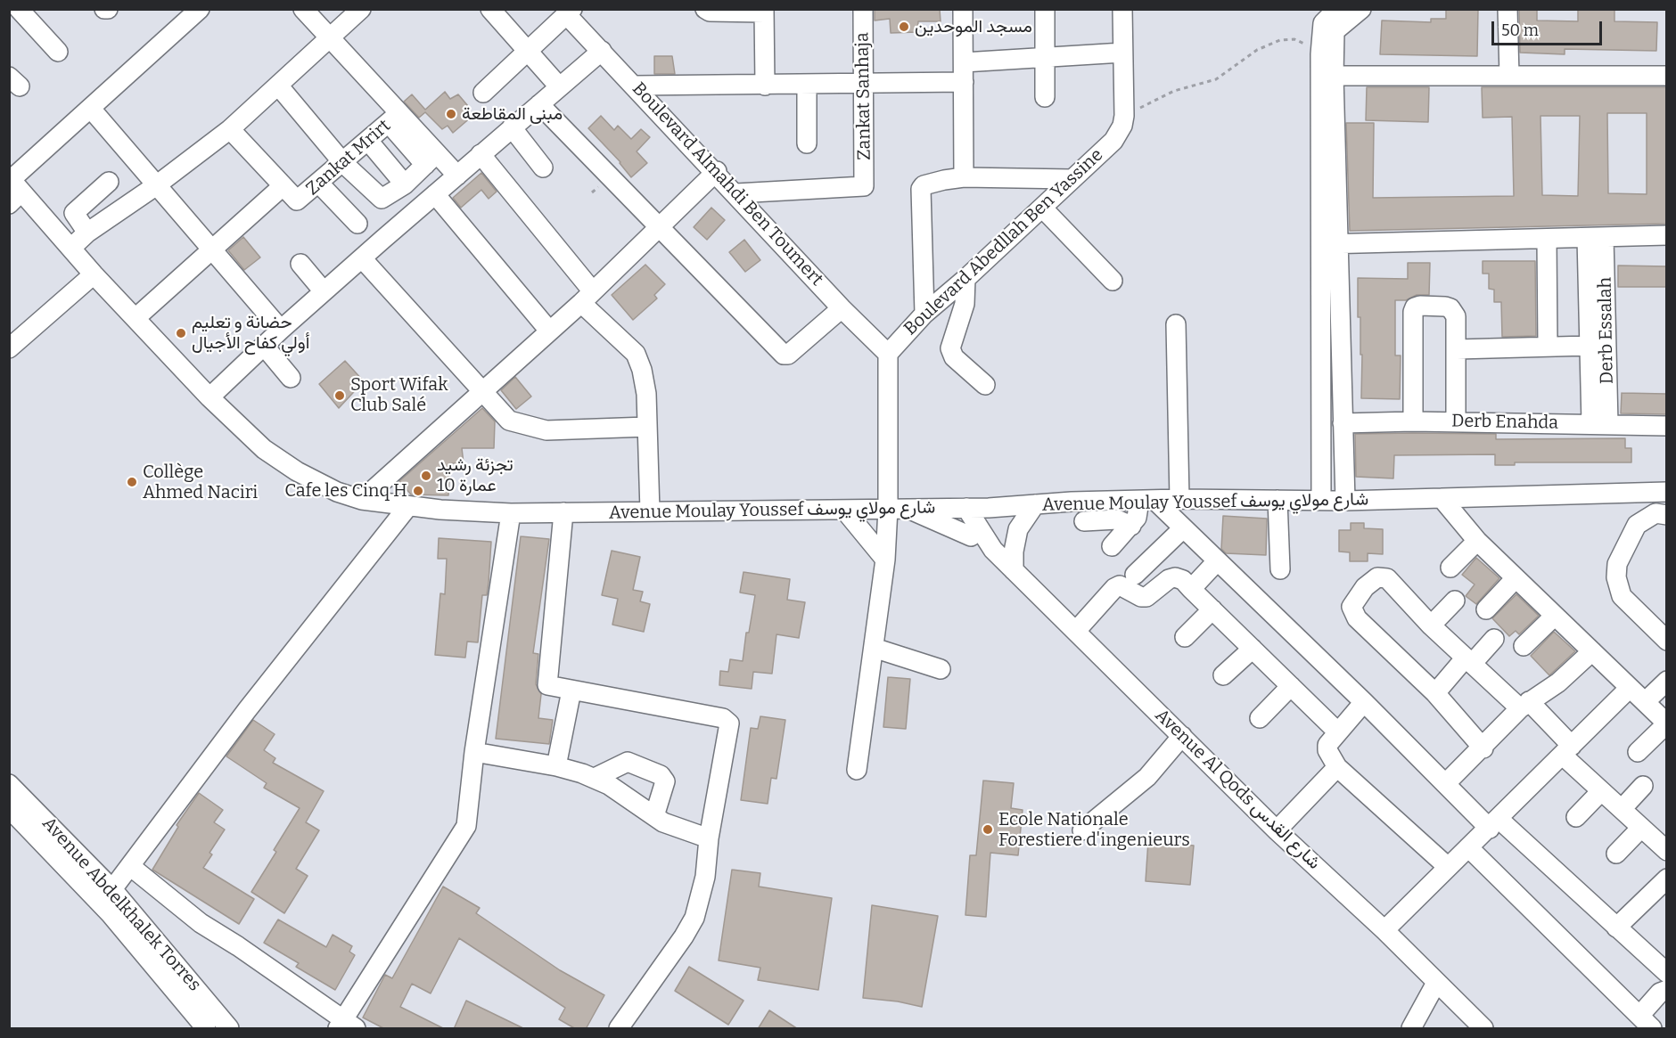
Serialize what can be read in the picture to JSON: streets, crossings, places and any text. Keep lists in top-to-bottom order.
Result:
{
  "streets": {
    "street": [
      "Zankat Sanhaja",
      "Zankat Mrirt",
      "Boulevard Almahdi Ben Toumert",
      "Boulevard Abedllah Ben Yassine",
      "Derb Essalah",
      "Derb Enahda",
      "Avenue Moulay Youssef شارع مولاي يوسف",
      "Avenue Al Qods شارع القدس",
      "Avenue Abdelkhalek Torres"
    ]
  },
  "crossings": [
    ["Zankat Sanhaja", "Boulevard Almahdi Ben Toumert"],
    ["Boulevard Almahdi Ben Toumert", "Boulevard Abedllah Ben Yassine"],
    ["Derb Essalah", "Derb Enahda"],
    ["Avenue Moulay Youssef شارع مولاي يوسف", "Avenue Al Qods شارع القدس"]
  ],
  "places": [
    "مسجد الموحدين",
    "مبنى المقاطعة",
    "حضانة و تعليم أولي كفاح الأجيال",
    "Sport Wifak Club Salé",
    "تجزئة رشيد عمارة 10",
    "Collège Ahmed Naciri",
    "Cafe les Cinq H",
    "Ecole Nationale Forestiere d'ingenieurs"
  ],
  "scale_bar": "50 m"
}
